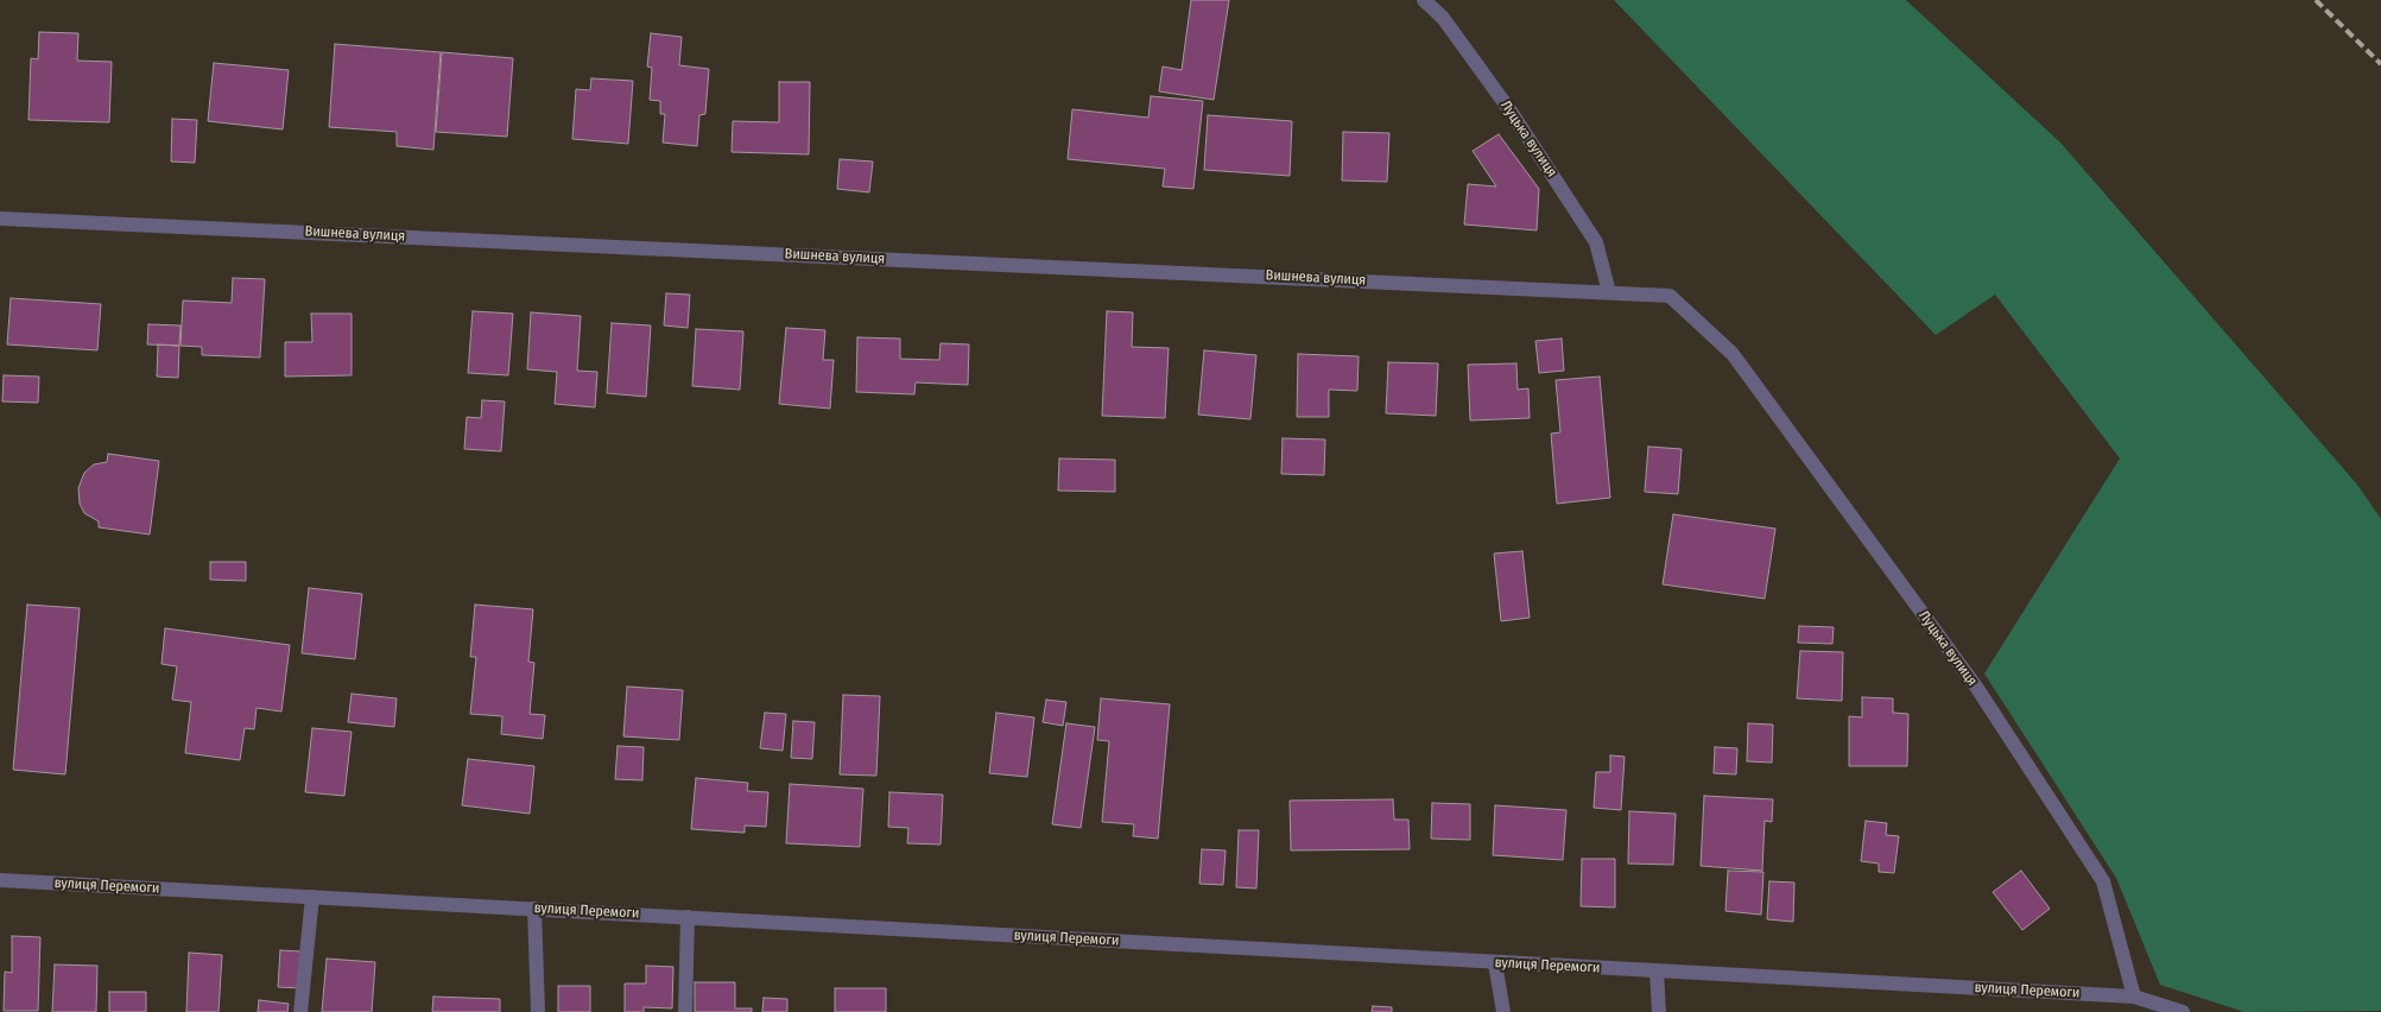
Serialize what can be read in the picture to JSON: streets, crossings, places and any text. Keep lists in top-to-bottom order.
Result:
{
  "streets": {
    "street": ["Луцька вулиця", "Вишнева вулиця", "вулиця Перемоги"]
  },
  "crossings": [
    ["Луцька вулиця", "Вишнева вулиця"],
    ["Луцька вулиця", "вулиця Перемоги"]
  ]
}
